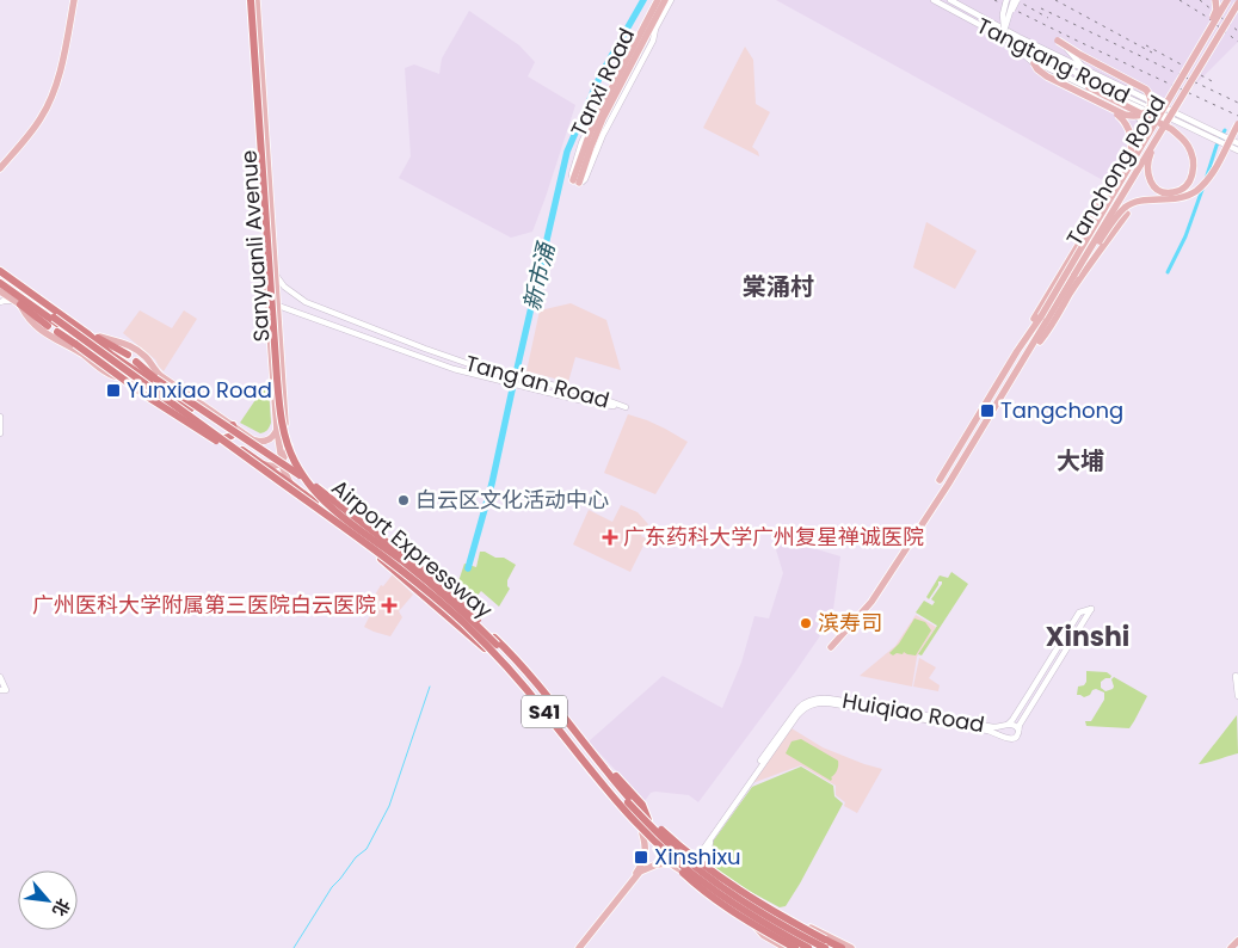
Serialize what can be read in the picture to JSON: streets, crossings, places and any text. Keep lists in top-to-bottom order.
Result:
{
  "streets": {
    "highway": ["Airport Expressway", "S41"],
    "main road": ["Tanxi Road", "Tanchong Road", "Sanyuanli Avenue"],
    "street": ["Tangtang Road", "Tang'an Road", "Huiqiao Road"]
  },
  "crossings": [
    ["Sanyuanli Avenue", "Tang'an Road"],
    ["Sanyuanli Avenue", "Airport Expressway"]
  ],
  "districts": ["棠涌村", "大埔", "Xinshi"],
  "water": ["新市涌"],
  "places": {
    "transit": ["Yunxiao Road", "Tangchong", "Xinshixu"],
    "other": ["白云区文化活动中心", "滨寿司"],
    "health": ["广东药科大学广州复星禅诚医院", "广州医科大学附属第三医院白云医院"]
  },
  "north": "bottom right"
}
